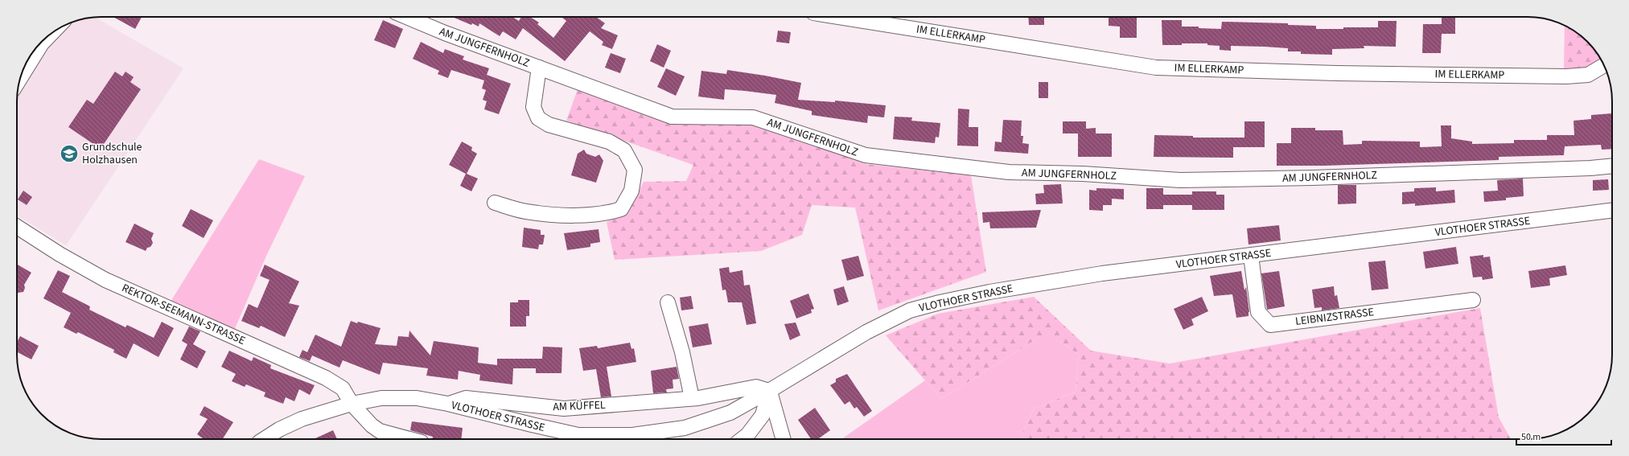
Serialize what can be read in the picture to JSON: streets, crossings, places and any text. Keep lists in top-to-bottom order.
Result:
{
  "streets": {
    "street": [
      "IM ELLERKAMP",
      "AM JUNGFERNHOLZ",
      "VLOTHOER STRASSE",
      "REKTOR-SEEMANN-STRASSE",
      "LEIBNIZSTRASSE",
      "AM KÜFFEL"
    ]
  },
  "crossings": [
    ["VLOTHOER STRASSE", "REKTOR-SEEMANN-STRASSE"],
    ["VLOTHOER STRASSE", "LEIBNIZSTRASSE"],
    ["VLOTHOER STRASSE", "AM KÜFFEL"]
  ],
  "places": {
    "school or university": ["Grundschule Holzhausen"]
  },
  "scale_bar": "50 m"
}
